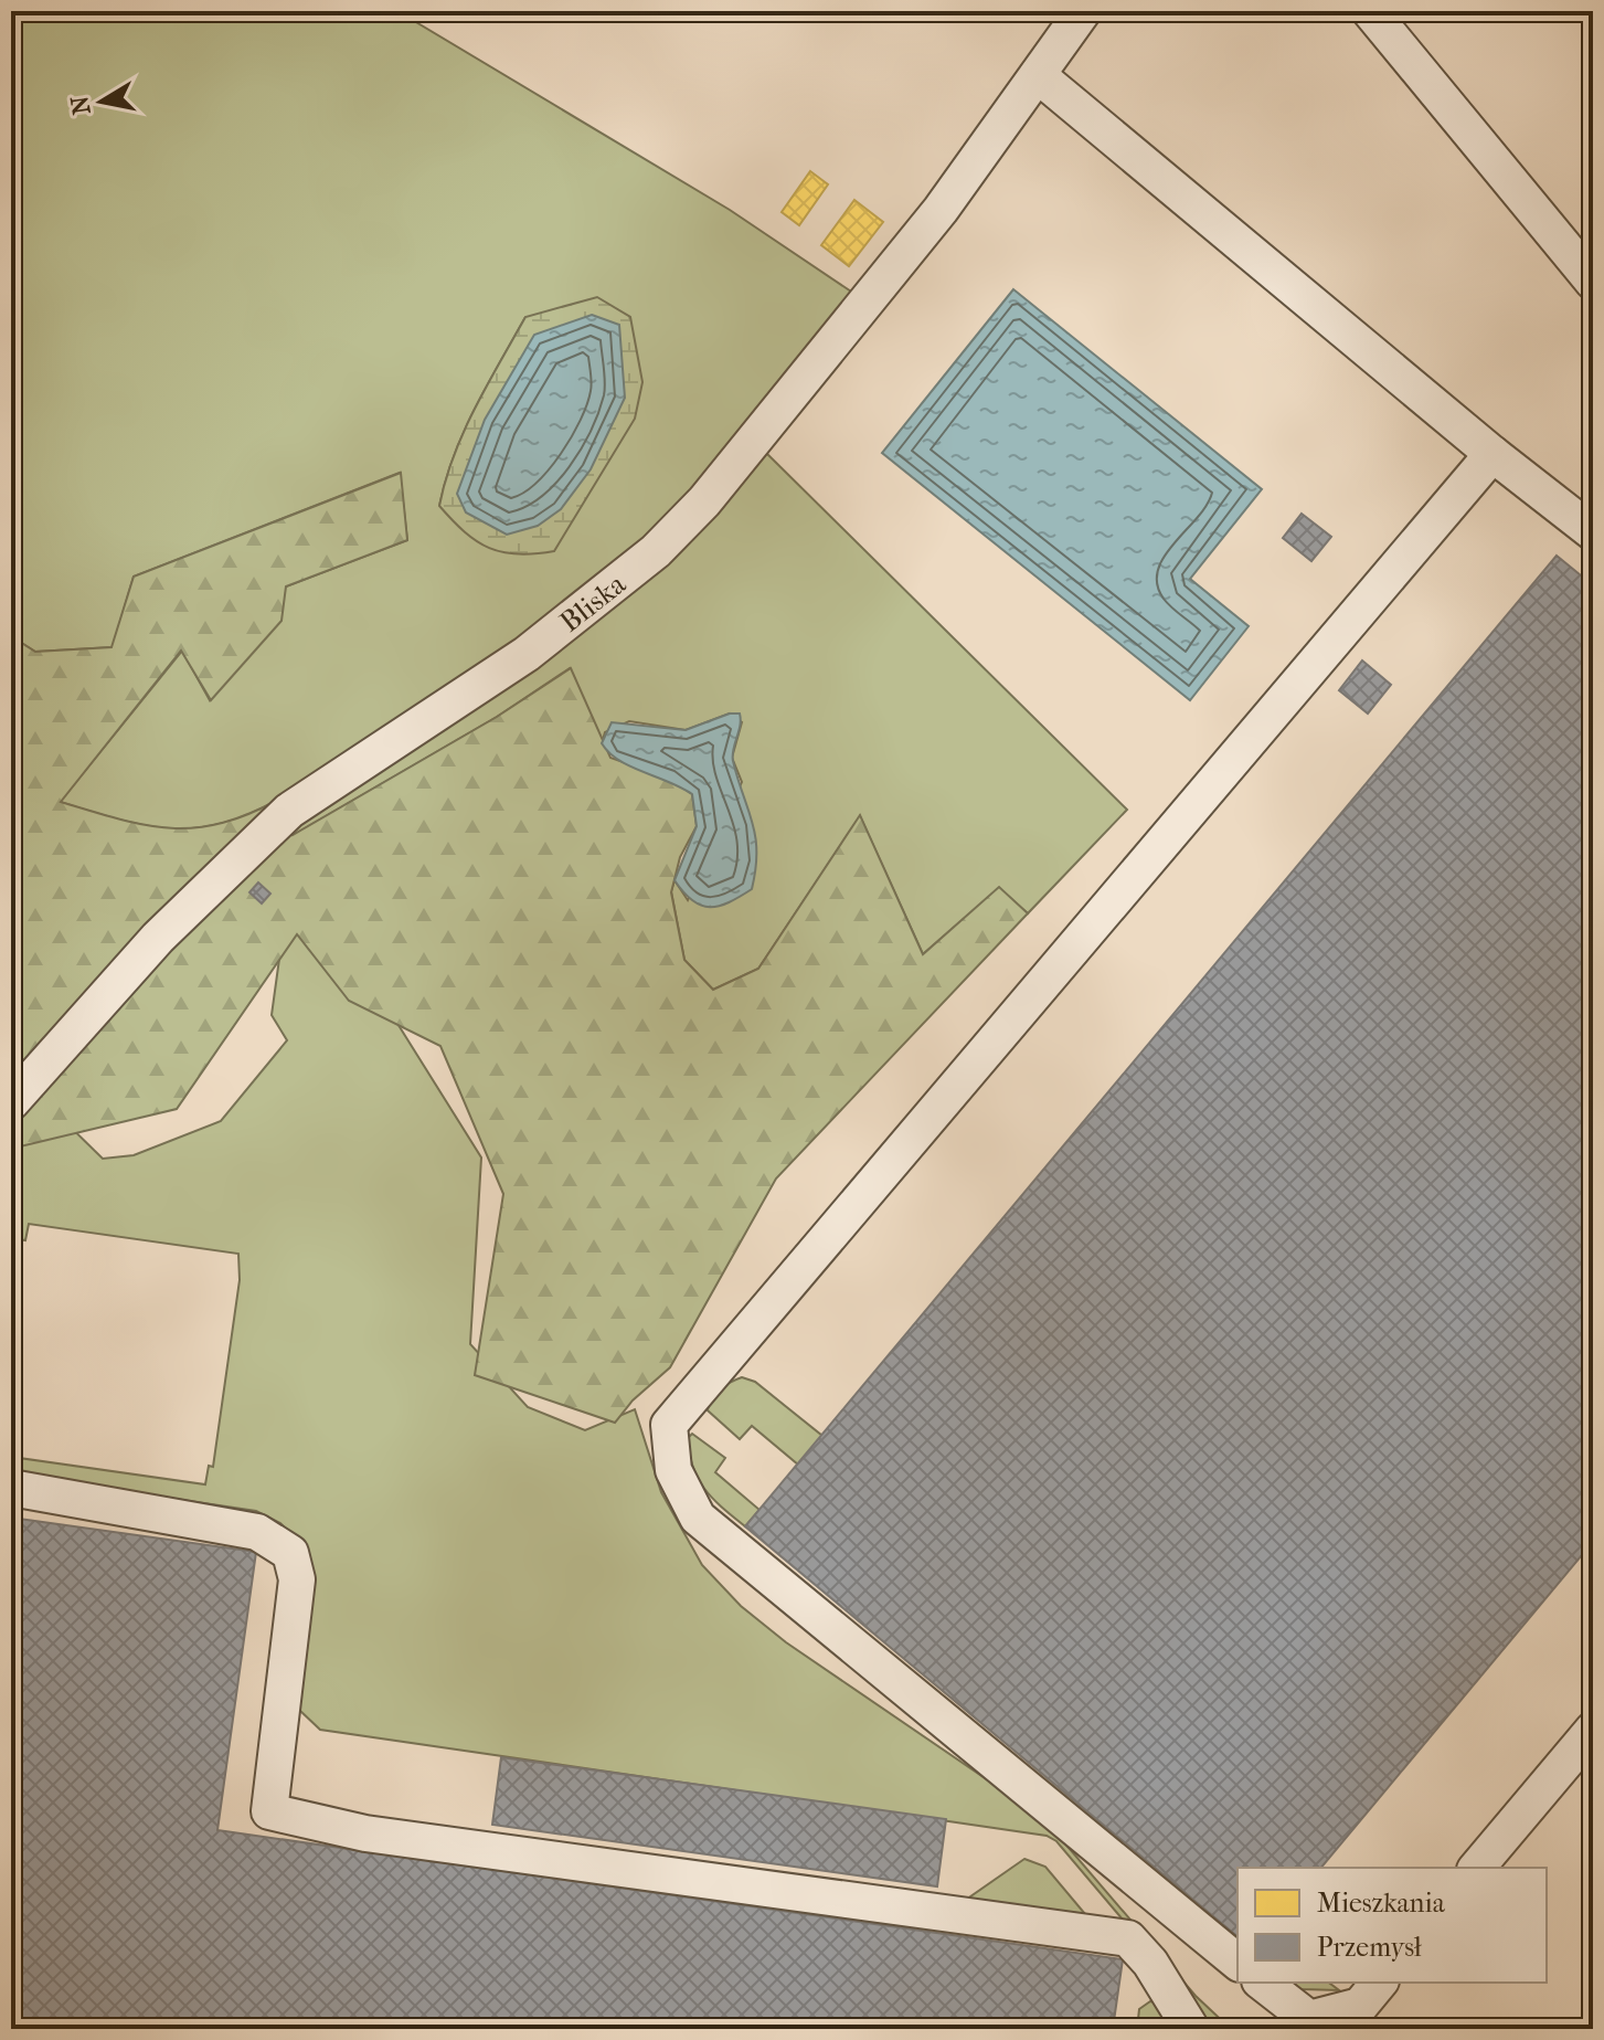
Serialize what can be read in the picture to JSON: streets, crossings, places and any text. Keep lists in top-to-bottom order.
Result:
{
  "streets": {
    "street": ["Bliska"]
  },
  "legend": ["Mieszkania", "Przemysł"],
  "north": "left"
}
